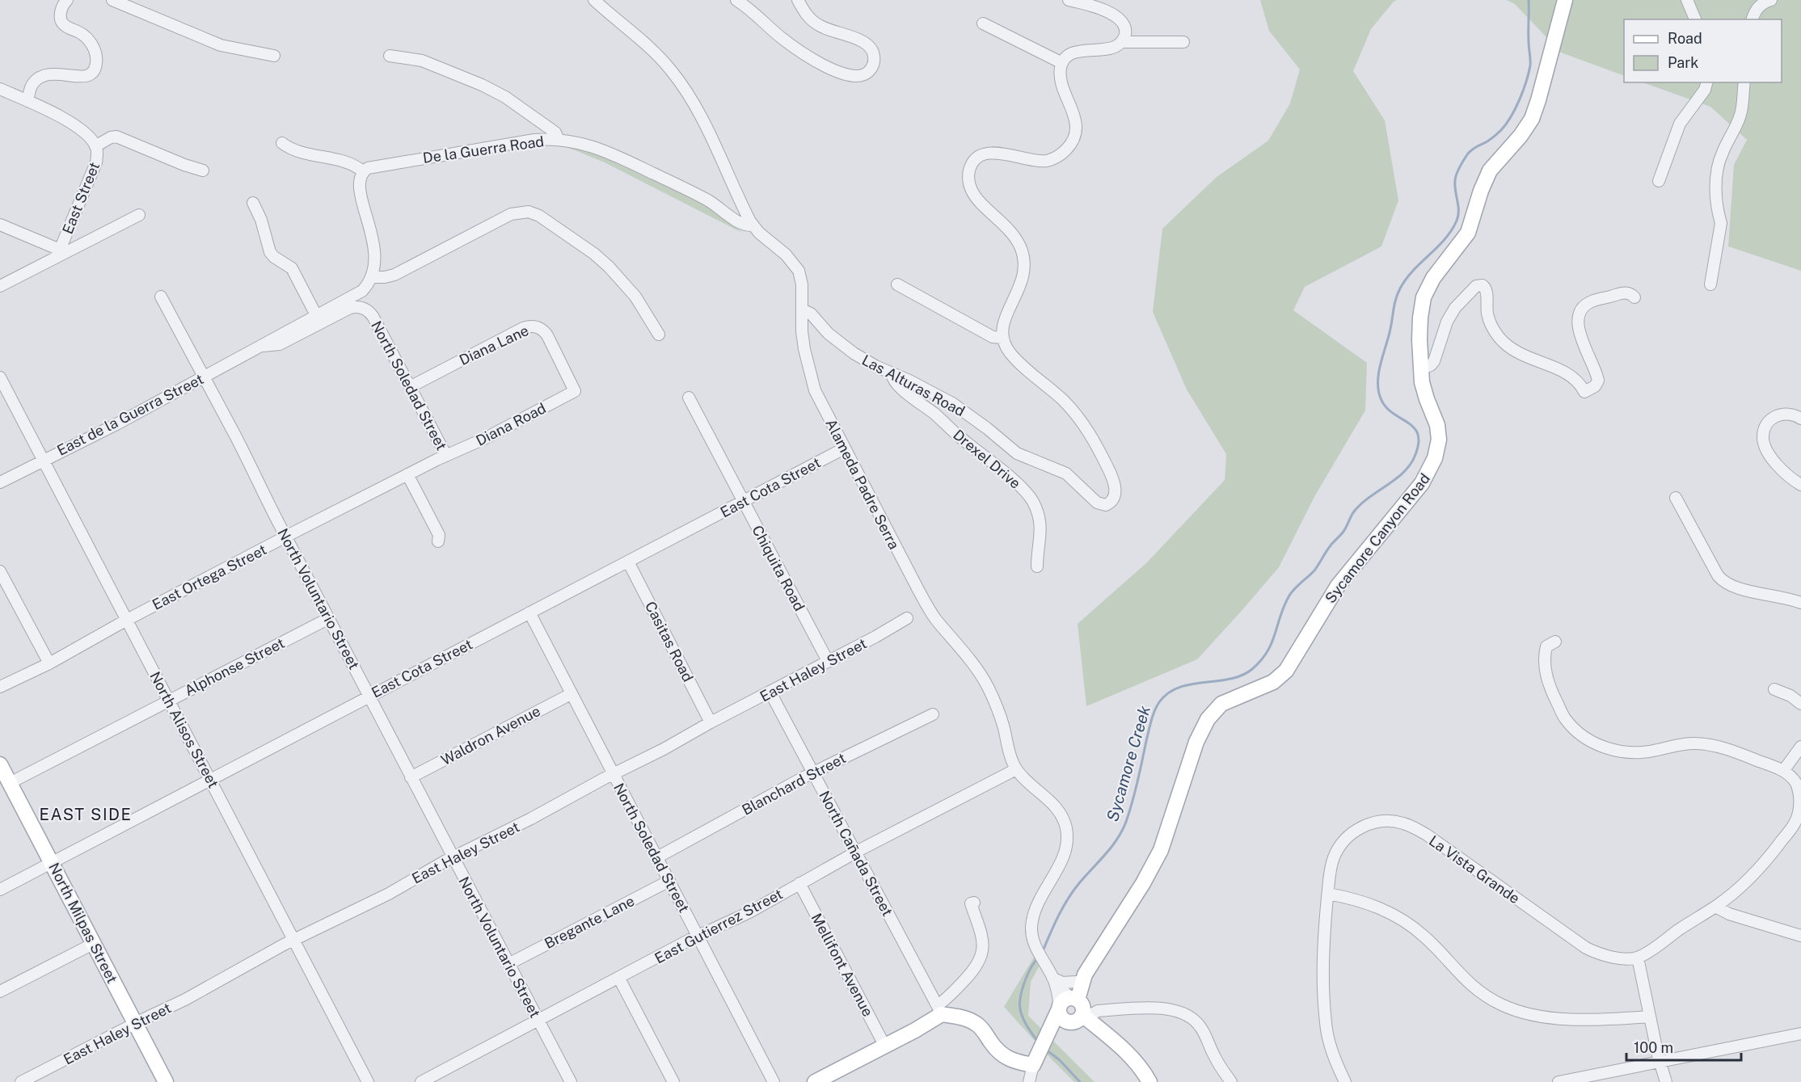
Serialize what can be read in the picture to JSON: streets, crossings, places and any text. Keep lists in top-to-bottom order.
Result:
{
  "streets": {
    "main road": ["Sycamore Canyon Road", "North Milpas Street"],
    "street": [
      "De la Guerra Road",
      "East Street",
      "Diana Lane",
      "North Soledad Street",
      "Las Alturas Road",
      "East de la Guerra Street",
      "Diana Road",
      "Drexel Drive",
      "Alameda Padre Serra",
      "East Cota Street",
      "Chiquita Road",
      "East Ortega Street",
      "North Voluntario Street",
      "Casitas Road",
      "Alphonse Street",
      "East Haley Street",
      "North Alisos Street",
      "Waldron Avenue",
      "Blanchard Street",
      "North Cañada Street",
      "La Vista Grande",
      "Bregante Lane",
      "East Gutierrez Street",
      "Mellifont Avenue"
    ]
  },
  "crossings": [
    ["De la Guerra Road", "Alameda Padre Serra"],
    ["Diana Lane", "North Soledad Street"],
    ["Diana Lane", "Diana Road"],
    ["North Soledad Street", "East de la Guerra Street"],
    ["North Soledad Street", "Diana Road"],
    ["North Soledad Street", "East Cota Street"],
    ["North Soledad Street", "East Ortega Street"],
    ["North Soledad Street", "East Haley Street"],
    ["North Soledad Street", "Waldron Avenue"],
    ["North Soledad Street", "Blanchard Street"],
    ["North Soledad Street", "Bregante Lane"],
    ["North Soledad Street", "East Gutierrez Street"],
    ["Las Alturas Road", "Drexel Drive"],
    ["Las Alturas Road", "Alameda Padre Serra"],
    ["East de la Guerra Street", "North Voluntario Street"],
    ["East de la Guerra Street", "North Alisos Street"],
    ["Diana Road", "East Ortega Street"],
    ["Alameda Padre Serra", "East Cota Street"],
    ["Alameda Padre Serra", "Sycamore Canyon Road"],
    ["Alameda Padre Serra", "East Gutierrez Street"],
    ["East Cota Street", "Chiquita Road"],
    ["East Cota Street", "North Voluntario Street"],
    ["East Cota Street", "Casitas Road"],
    ["East Cota Street", "North Alisos Street"],
    ["East Cota Street", "North Milpas Street"],
    ["Chiquita Road", "East Haley Street"],
    ["East Ortega Street", "North Voluntario Street"],
    ["East Ortega Street", "North Alisos Street"],
    ["North Voluntario Street", "Alphonse Street"],
    ["North Voluntario Street", "East Haley Street"],
    ["North Voluntario Street", "Waldron Avenue"],
    ["North Voluntario Street", "Bregante Lane"],
    ["North Voluntario Street", "East Gutierrez Street"],
    ["Casitas Road", "East Haley Street"],
    ["Alphonse Street", "North Alisos Street"],
    ["Alphonse Street", "North Milpas Street"],
    ["East Haley Street", "North Alisos Street"],
    ["East Haley Street", "North Cañada Street"],
    ["East Haley Street", "North Milpas Street"],
    ["Blanchard Street", "North Cañada Street"],
    ["North Cañada Street", "East Gutierrez Street"],
    ["East Gutierrez Street", "Mellifont Avenue"]
  ],
  "districts": ["EAST SIDE"],
  "water": ["Sycamore Creek"],
  "legend": ["Road", "Park"],
  "scale_bar": "100 m"
}
